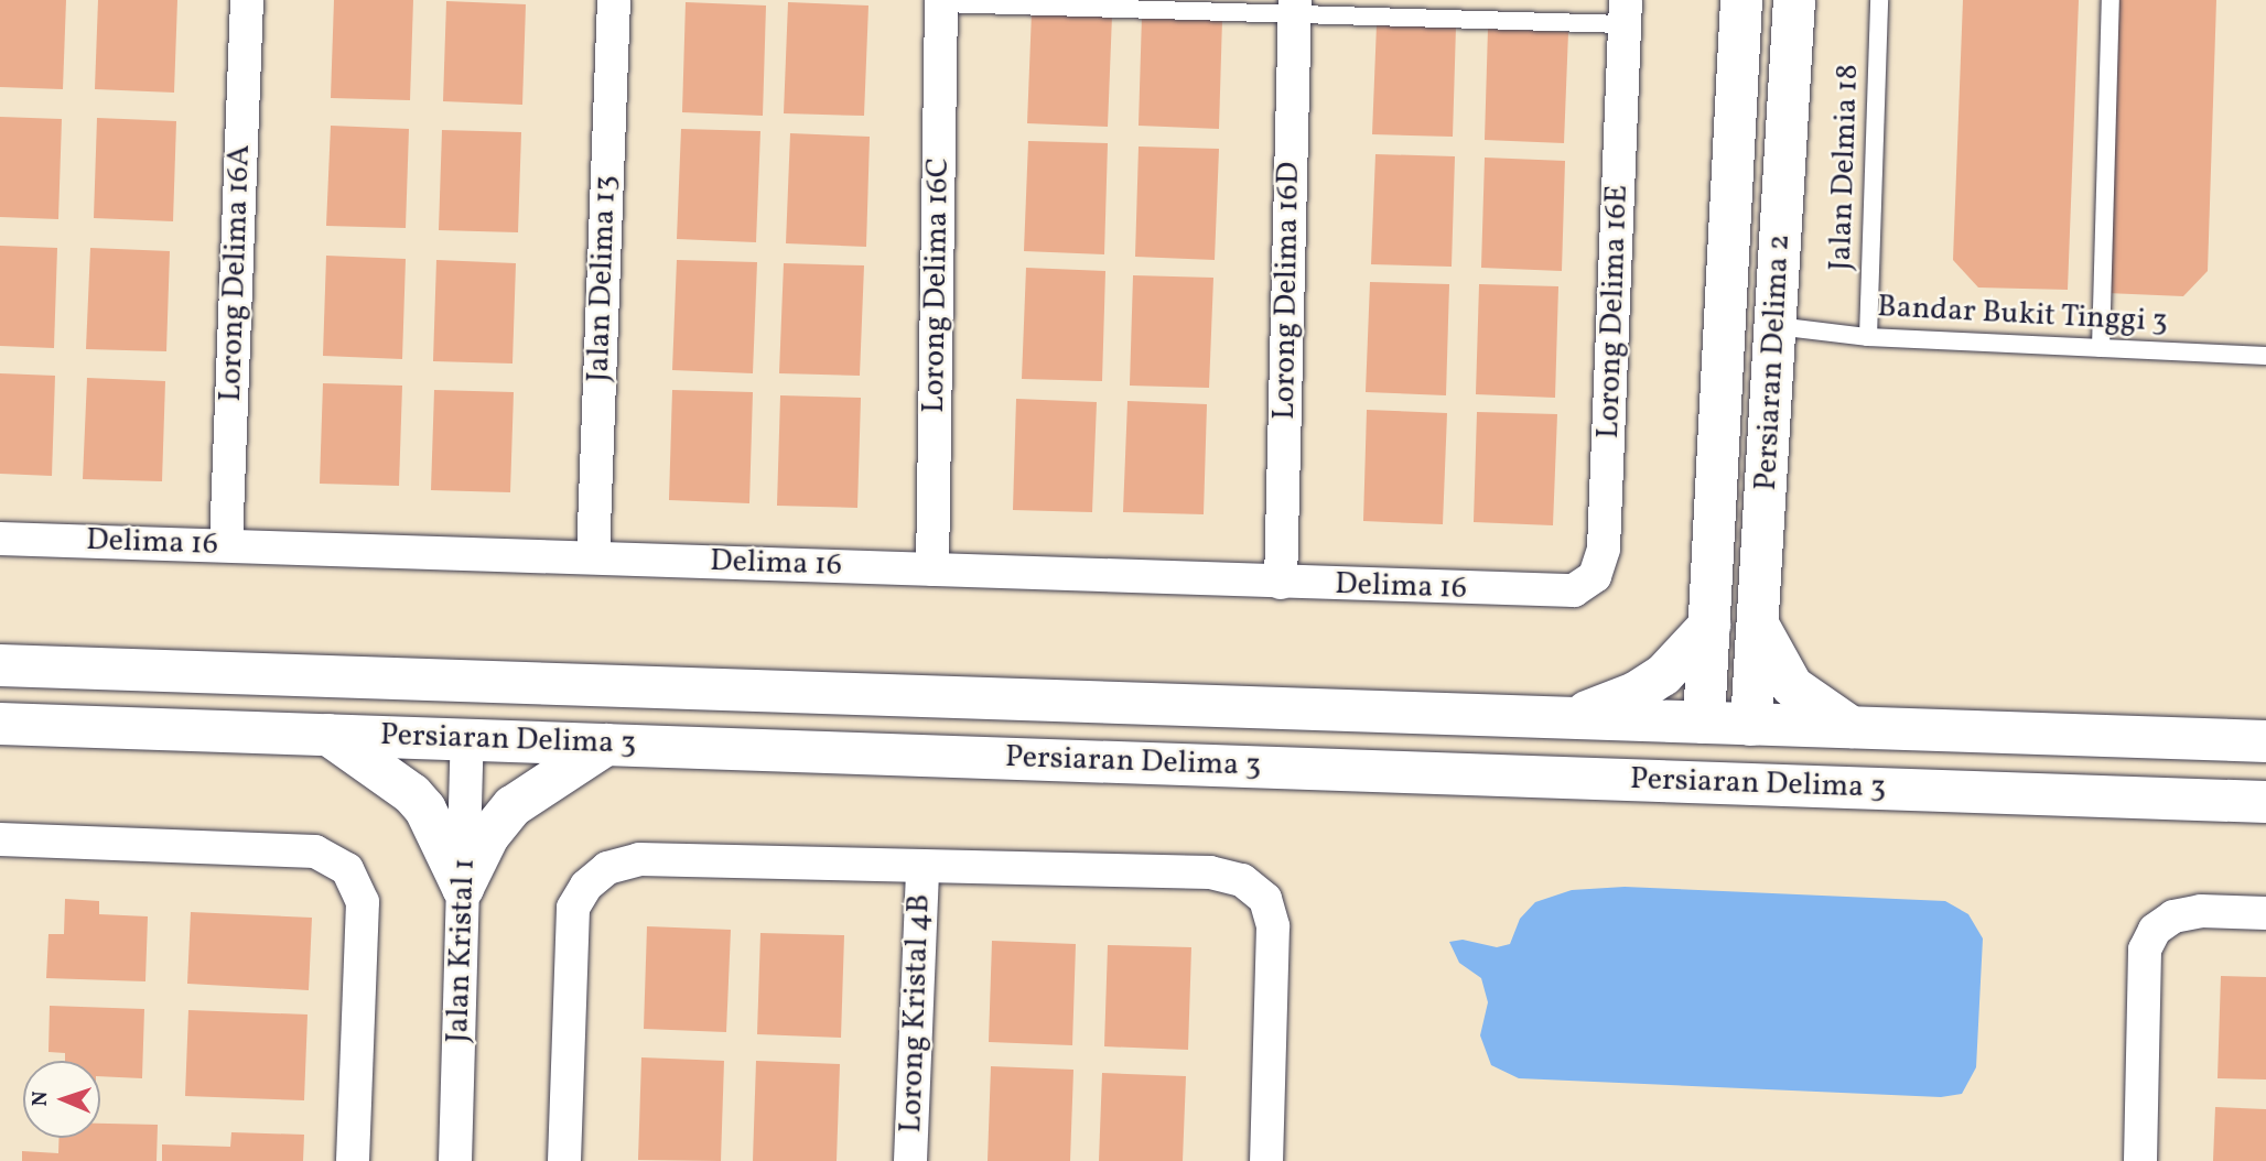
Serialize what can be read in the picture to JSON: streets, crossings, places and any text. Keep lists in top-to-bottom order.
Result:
{
  "streets": {
    "street": [
      "Lorong Delima 16A",
      "Jalan Delima 13",
      "Lorong Delima 16C",
      "Lorong Delima 16D",
      "Lorong Delima 16E",
      "Persiaran Delima 2",
      "Delima 16",
      "Persiaran Delima 3",
      "Jalan Kristal 1",
      "Lorong Kristal 4B"
    ],
    "lane": ["Jalan Delmia 18", "Bandar Bukit Tinggi 3"]
  },
  "crossings": [
    ["Jalan Delmia 18", "Bandar Bukit Tinggi 3"],
    ["Lorong Delima 16A", "Delima 16"],
    ["Jalan Delima 13", "Delima 16"],
    ["Lorong Delima 16C", "Delima 16"],
    ["Lorong Delima 16D", "Delima 16"],
    ["Lorong Delima 16E", "Delima 16"],
    ["Bandar Bukit Tinggi 3", "Persiaran Delima 2"],
    ["Persiaran Delima 2", "Persiaran Delima 3"],
    ["Persiaran Delima 3", "Jalan Kristal 1"]
  ],
  "north": "left"
}
